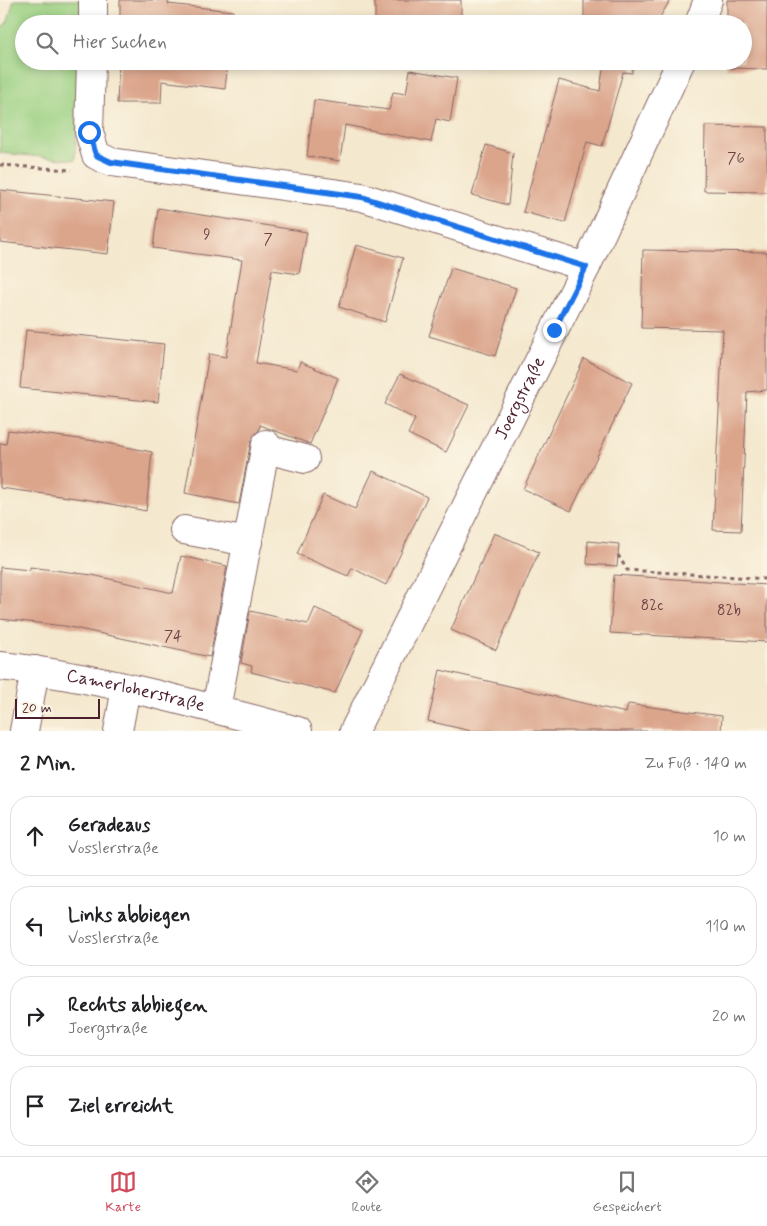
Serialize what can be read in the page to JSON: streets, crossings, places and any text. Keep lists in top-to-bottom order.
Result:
{
  "streets": {
    "street": ["Joergstraße", "Camerloherstraße"]
  },
  "house_numbers": [
    "76",
    "9",
    "7",
    "82c",
    "82b",
    "74"
  ],
  "scale_bar": "20 m",
  "page": {
    "search": "Hier suchen",
    "scale": "20 m",
    "heading": ["2 Min.", "Zu Fuß · 140 m"],
    "list": [
      ["Geradeaus", "Vosslerstraße", "10 m"],
      ["Links abbiegen", "Vosslerstraße", "110 m"],
      ["Rechts abbiegen", "Joergstraße", "20 m"],
      "Ziel erreicht"
    ],
    "nav": ["Karte", "Route", "Gespeichert"]
  }
}
